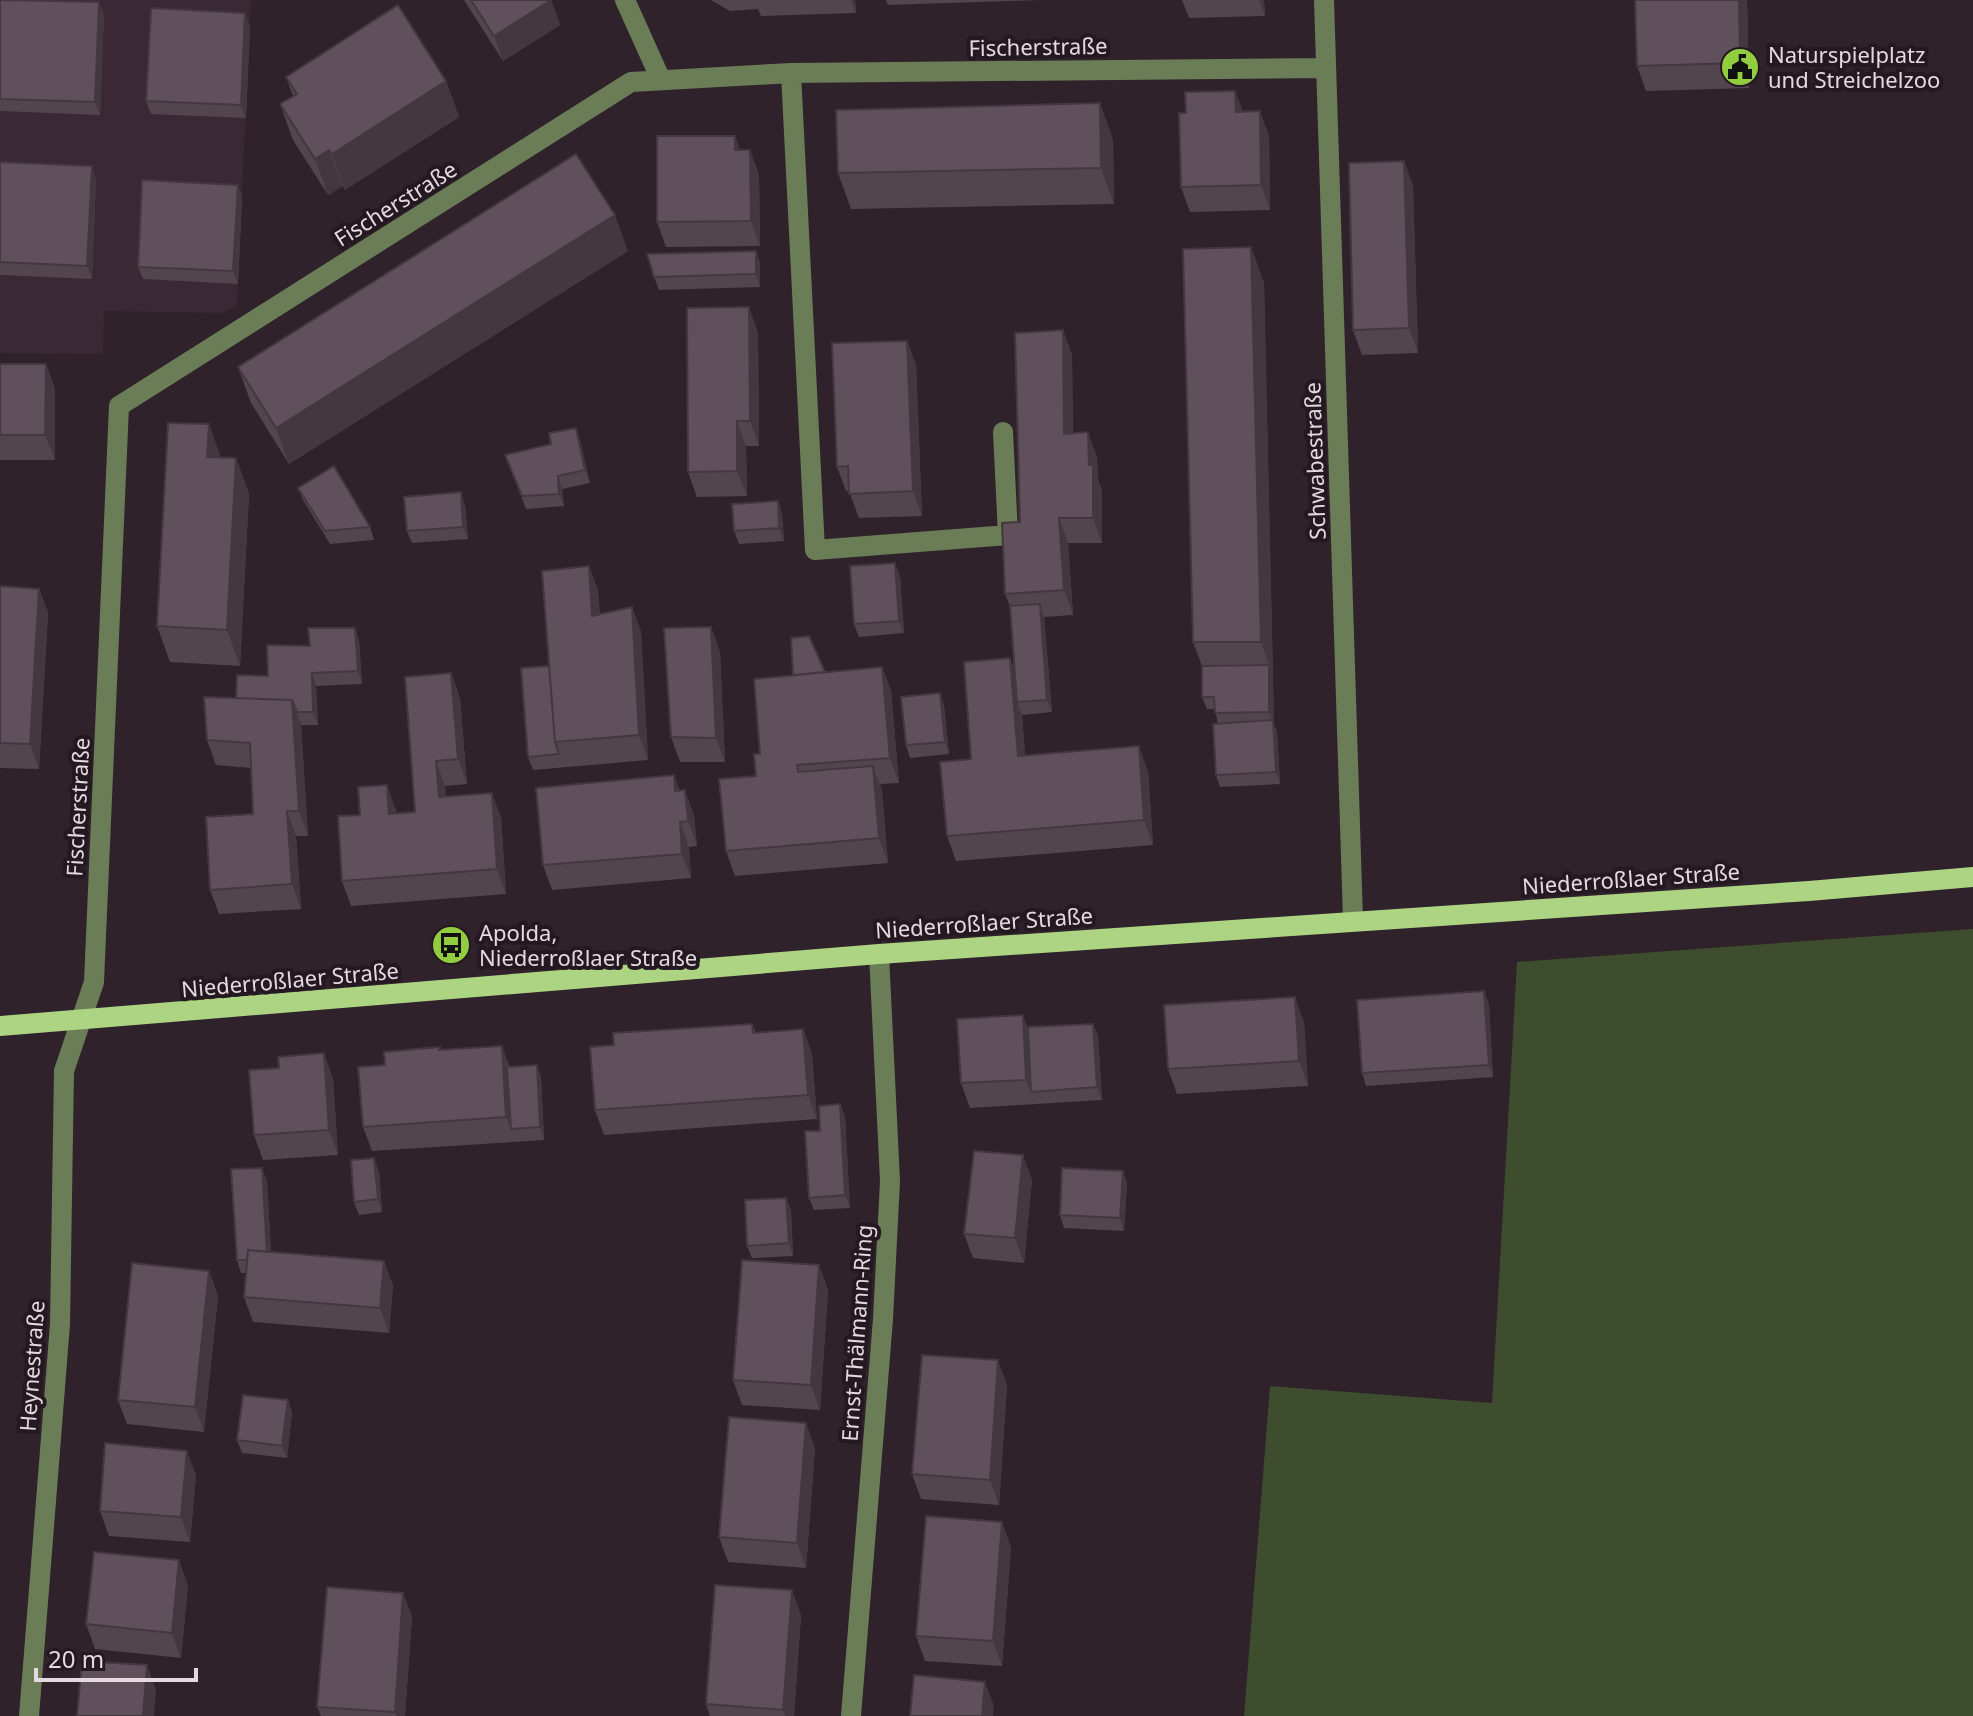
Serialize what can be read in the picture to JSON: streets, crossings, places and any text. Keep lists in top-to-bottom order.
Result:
{
  "streets": {
    "main road": ["Niederroßlaer Straße"],
    "street": [
      "Fischerstraße",
      "Schwabestraße",
      "Ernst-Thälmann-Ring",
      "Heynestraße"
    ]
  },
  "crossings": [
    ["Fischerstraße", "Schwabestraße"],
    ["Fischerstraße", "Niederroßlaer Straße"],
    ["Fischerstraße", "Heynestraße"],
    ["Schwabestraße", "Niederroßlaer Straße"],
    ["Niederroßlaer Straße", "Ernst-Thälmann-Ring"],
    ["Niederroßlaer Straße", "Heynestraße"]
  ],
  "places": {
    "public building": ["Naturspielplatz und Streichelzoo"],
    "bus stop": ["Apolda, Niederroßlaer Straße"]
  },
  "scale_bar": "20 m"
}
